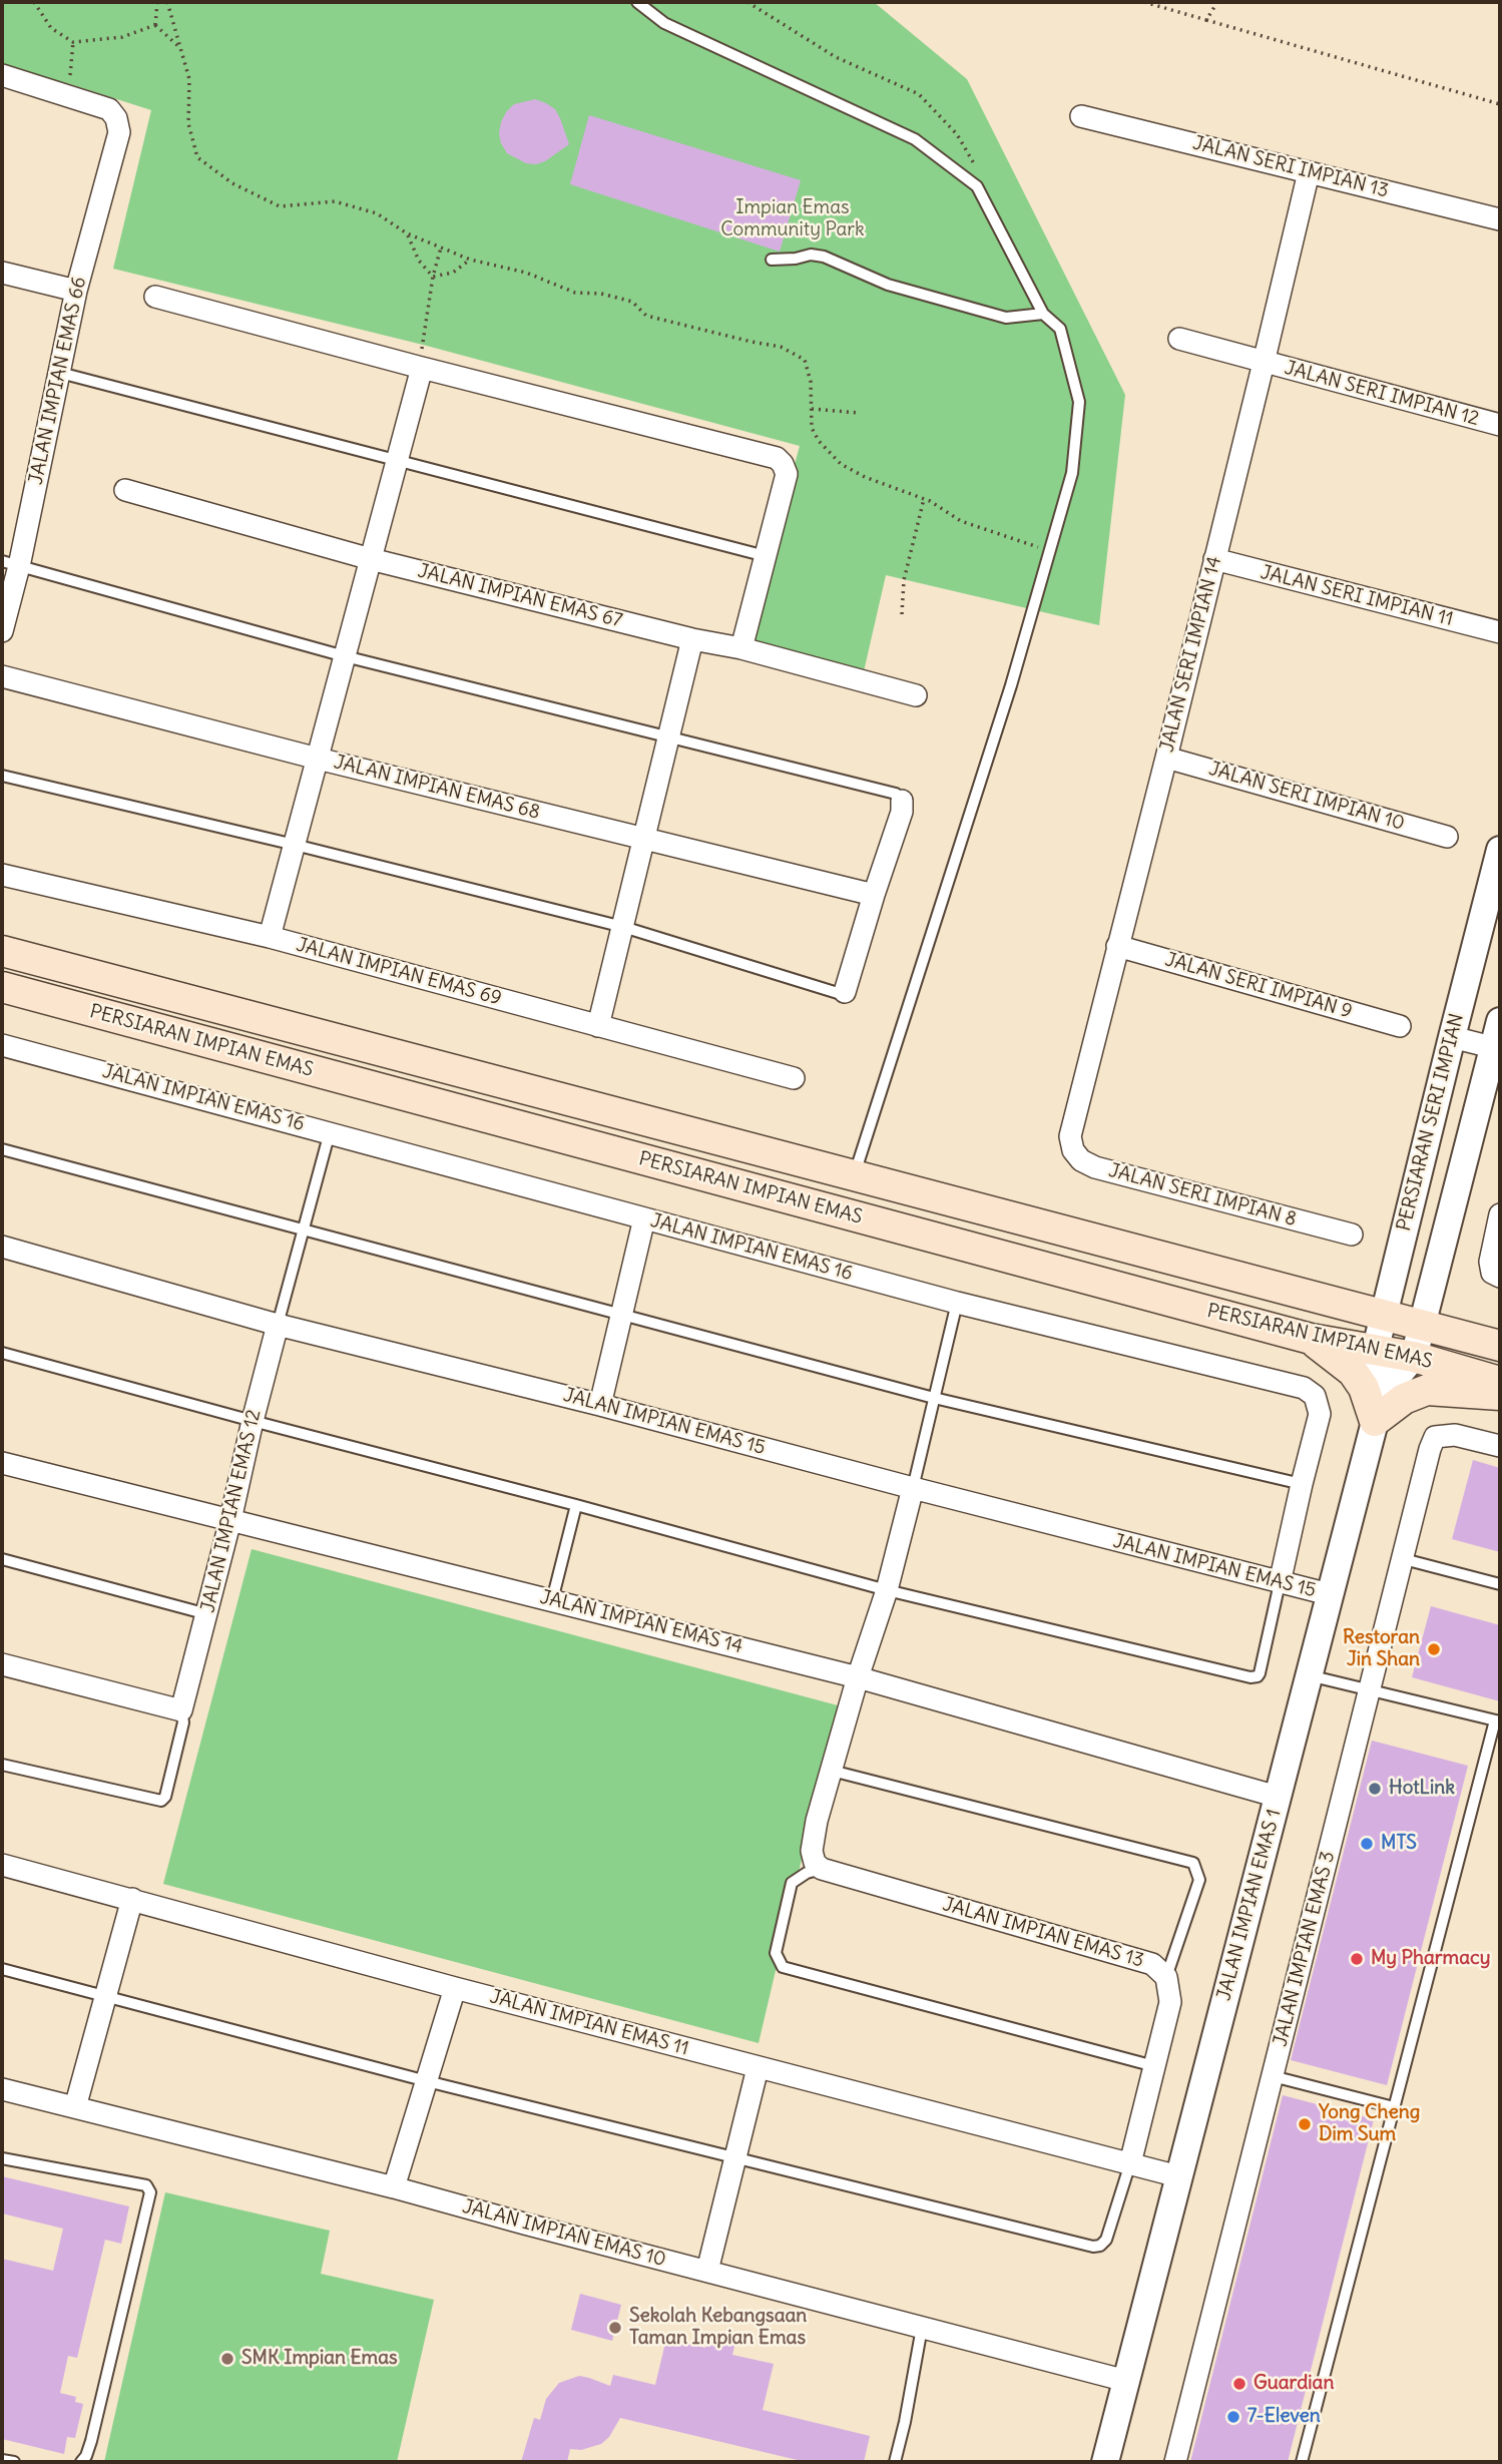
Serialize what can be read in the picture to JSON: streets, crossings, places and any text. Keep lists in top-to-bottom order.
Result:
{
  "streets": {
    "main road": ["PERSIARAN IMPIAN EMAS"],
    "street": [
      "JALAN SERI IMPIAN 13",
      "JALAN IMPIAN EMAS 66",
      "JALAN SERI IMPIAN 12",
      "JALAN IMPIAN EMAS 67",
      "JALAN SERI IMPIAN 11",
      "JALAN SERI IMPIAN 14",
      "JALAN IMPIAN EMAS 68",
      "JALAN SERI IMPIAN 10",
      "JALAN IMPIAN EMAS 69",
      "JALAN SERI IMPIAN 9",
      "JALAN IMPIAN EMAS 16",
      "PERSIARAN SERI IMPIAN",
      "JALAN SERI IMPIAN 8",
      "JALAN IMPIAN EMAS 15",
      "JALAN IMPIAN EMAS 12",
      "JALAN IMPIAN EMAS 14",
      "JALAN IMPIAN EMAS 1",
      "JALAN IMPIAN EMAS 13",
      "JALAN IMPIAN EMAS 3",
      "JALAN IMPIAN EMAS 11",
      "JALAN IMPIAN EMAS 10"
    ]
  },
  "crossings": [
    ["JALAN SERI IMPIAN 13", "JALAN SERI IMPIAN 14"],
    ["JALAN SERI IMPIAN 12", "JALAN SERI IMPIAN 14"],
    ["JALAN SERI IMPIAN 11", "JALAN SERI IMPIAN 14"],
    ["JALAN SERI IMPIAN 14", "JALAN SERI IMPIAN 10"],
    ["JALAN SERI IMPIAN 14", "JALAN SERI IMPIAN 9"],
    ["JALAN SERI IMPIAN 14", "JALAN SERI IMPIAN 8"],
    ["PERSIARAN IMPIAN EMAS", "PERSIARAN SERI IMPIAN"],
    ["PERSIARAN IMPIAN EMAS", "JALAN IMPIAN EMAS 1"],
    ["JALAN IMPIAN EMAS 16", "JALAN IMPIAN EMAS 15"],
    ["JALAN IMPIAN EMAS 16", "JALAN IMPIAN EMAS 12"],
    ["PERSIARAN SERI IMPIAN", "JALAN IMPIAN EMAS 1"],
    ["JALAN IMPIAN EMAS 15", "JALAN IMPIAN EMAS 12"],
    ["JALAN IMPIAN EMAS 15", "JALAN IMPIAN EMAS 1"],
    ["JALAN IMPIAN EMAS 12", "JALAN IMPIAN EMAS 14"],
    ["JALAN IMPIAN EMAS 14", "JALAN IMPIAN EMAS 1"],
    ["JALAN IMPIAN EMAS 1", "JALAN IMPIAN EMAS 11"],
    ["JALAN IMPIAN EMAS 1", "JALAN IMPIAN EMAS 10"],
    ["JALAN IMPIAN EMAS 13", "JALAN IMPIAN EMAS 11"]
  ],
  "parks": ["Impian Emas Community Park"],
  "places": [
    "Restoran Jin Shan",
    "HotLink",
    "MTS",
    "My Pharmacy",
    "Yong Cheng Dim Sum",
    "Sekolah Kebangsaan Taman Impian Emas",
    "SMK Impian Emas",
    "Guardian",
    "7-Eleven"
  ]
}
